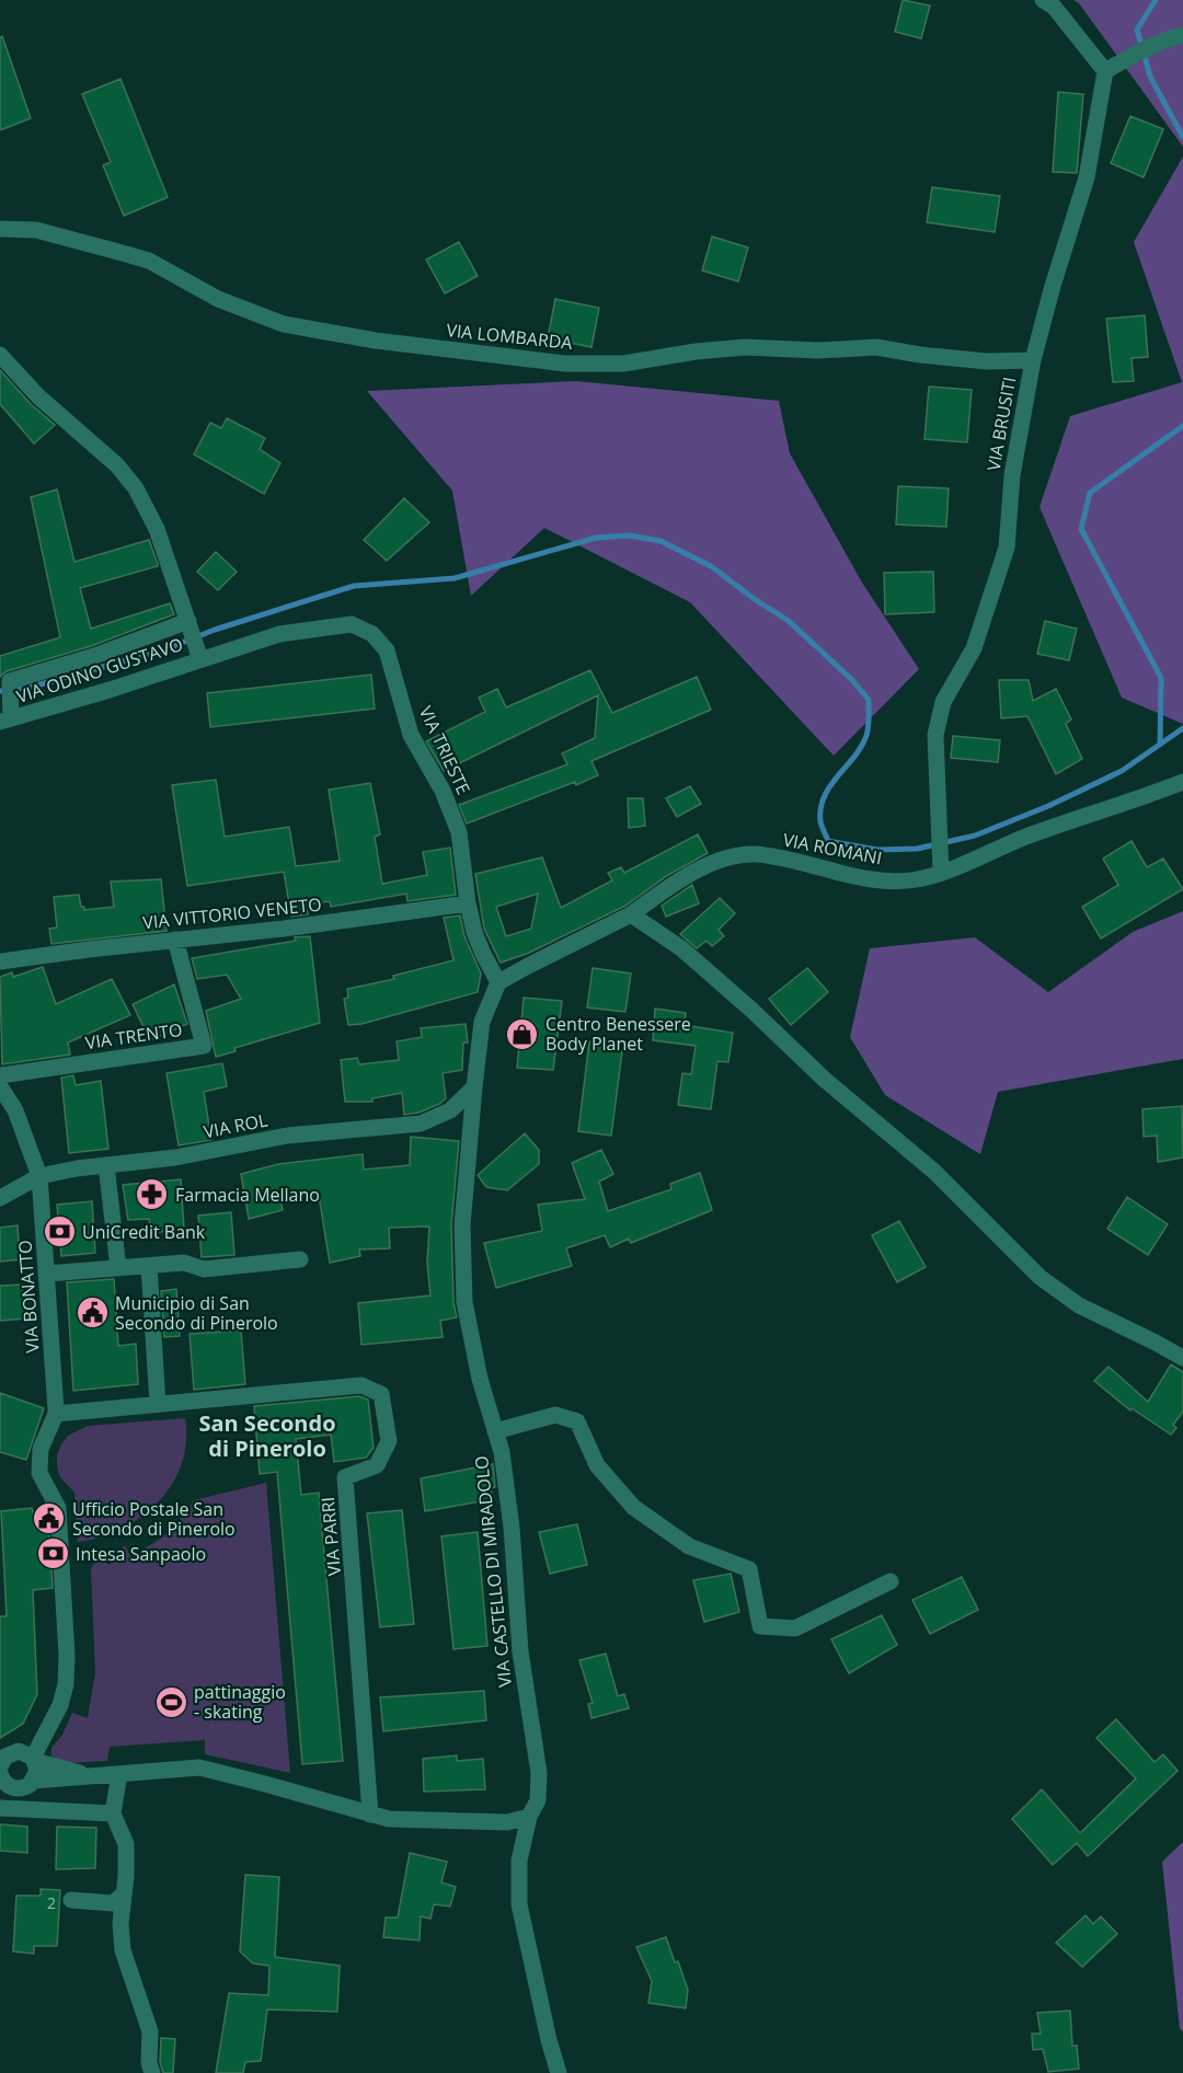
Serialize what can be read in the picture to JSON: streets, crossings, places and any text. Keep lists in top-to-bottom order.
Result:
{
  "streets": {
    "street": [
      "VIA LOMBARDA",
      "VIA BRUSITI",
      "VIA ODINO GUSTAVO",
      "VIA TRIESTE",
      "VIA ROMANI",
      "VIA VITTORIO VENETO",
      "VIA TRENTO",
      "VIA ROL",
      "VIA BONATTO",
      "VIA PARRI",
      "VIA CASTELLO DI MIRADOLO"
    ]
  },
  "crossings": [
    ["VIA LOMBARDA", "VIA BRUSITI"],
    ["VIA BRUSITI", "VIA ROMANI"],
    ["VIA ODINO GUSTAVO", "VIA TRIESTE"],
    ["VIA TRIESTE", "VIA ROMANI"],
    ["VIA TRIESTE", "VIA VITTORIO VENETO"],
    ["VIA TRIESTE", "VIA CASTELLO DI MIRADOLO"],
    ["VIA ROMANI", "VIA CASTELLO DI MIRADOLO"],
    ["VIA VITTORIO VENETO", "VIA TRENTO"],
    ["VIA ROL", "VIA BONATTO"],
    ["VIA ROL", "VIA CASTELLO DI MIRADOLO"]
  ],
  "districts": ["San Secondo di Pinerolo"],
  "places": {
    "shop": ["Centro Benessere Body Planet"],
    "pharmacy": ["Farmacia Mellano"],
    "bank": ["UniCredit Bank", "Intesa Sanpaolo"],
    "public building": ["Municipio di San Secondo di Pinerolo", "Ufficio Postale San Secondo di Pinerolo"],
    "sports": ["pattinaggio - skating"]
  },
  "house_numbers": ["2"]
}
